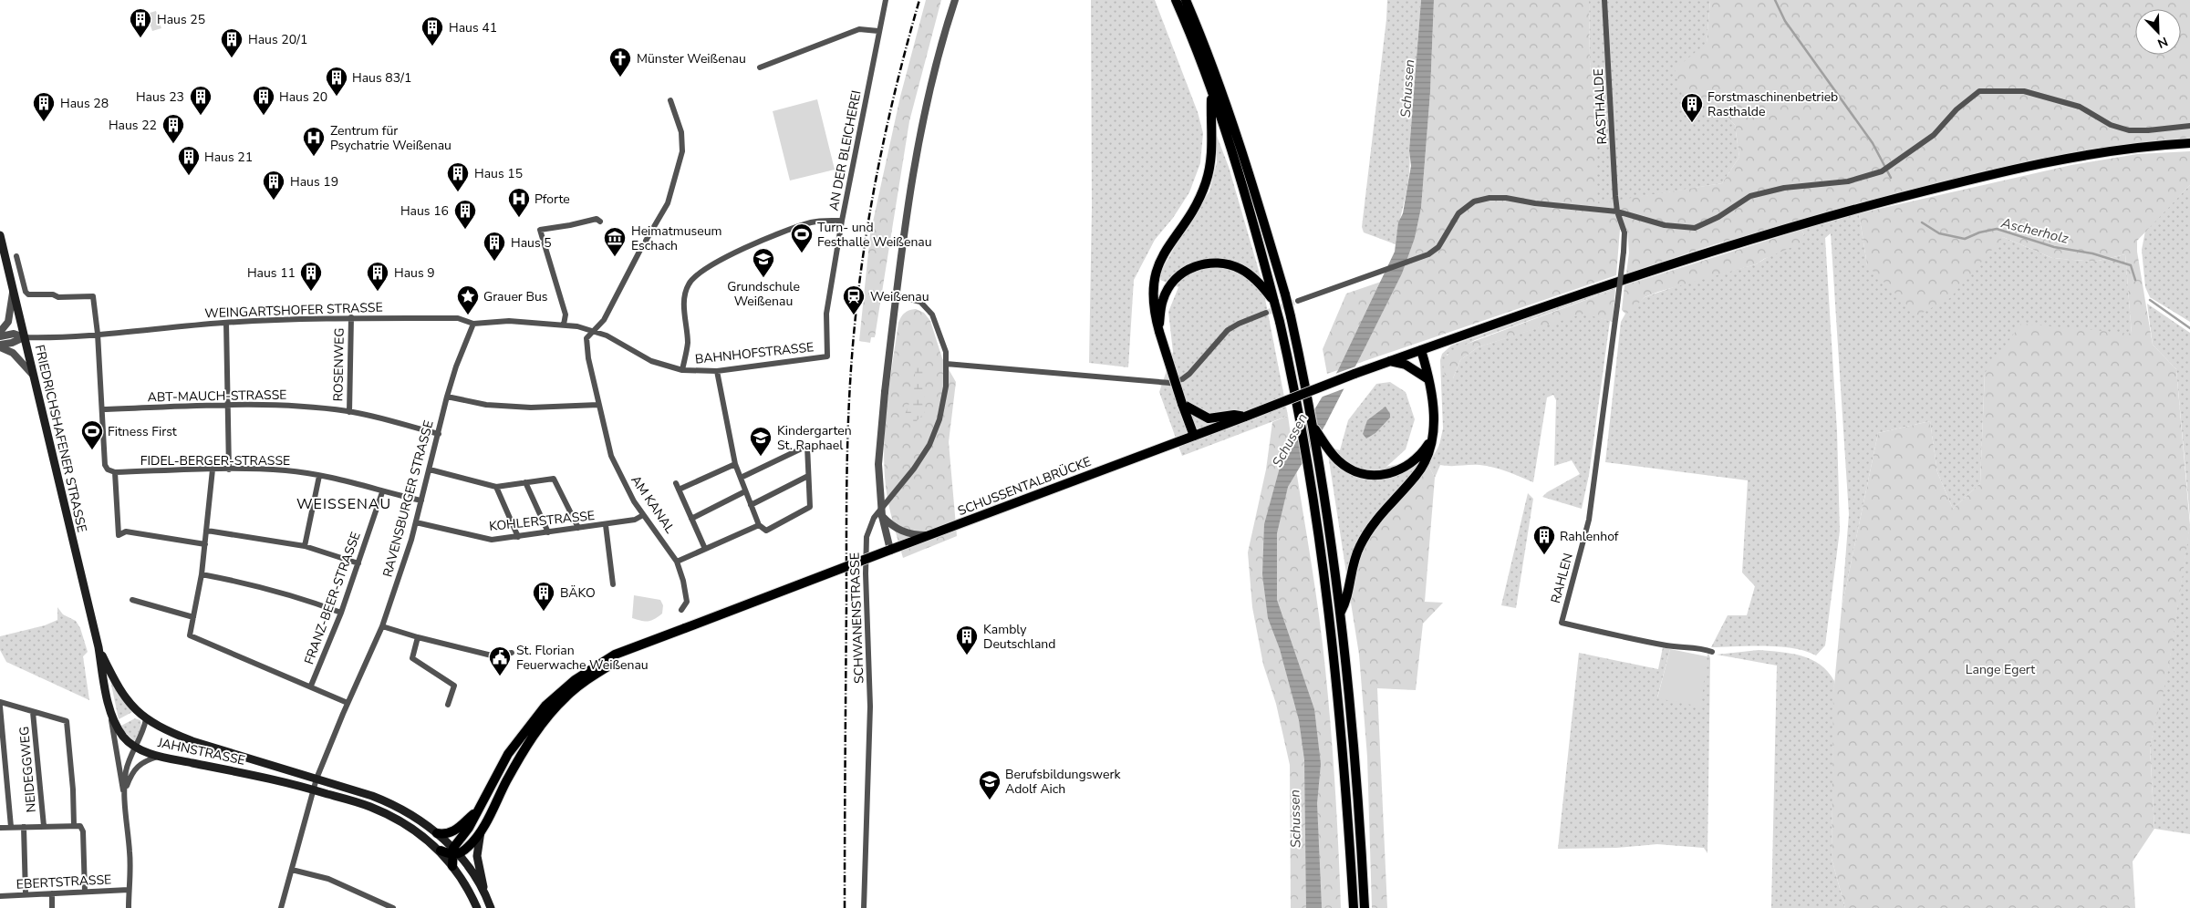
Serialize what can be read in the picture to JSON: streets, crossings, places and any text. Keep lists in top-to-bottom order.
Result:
{
  "streets": {
    "main road": ["FRIEDRICHSHAFENER STRASSE", "SCHUSSENTALBRÜCKE", "JAHNSTRASSE"],
    "street": [
      "RASTHALDE",
      "AN DER BLEICHEREI",
      "WEINGARTSHOFER STRASSE",
      "BAHNHOFSTRASSE",
      "ROSENWEG",
      "ABT-MAUCH-STRASSE",
      "FIDEL-BERGER-STRASSE",
      "RAVENSBURGER STRASSE",
      "AM KANAL",
      "KOHLERSTRASSE",
      "RAHLEN",
      "FRANZ-BEER-STRASSE",
      "SCHWANENSTRASSE",
      "NEIDEGGWEG",
      "EBERTSTRASSE"
    ]
  },
  "crossings": [
    ["RASTHALDE", "RAHLEN"],
    ["AN DER BLEICHEREI", "BAHNHOFSTRASSE"],
    ["WEINGARTSHOFER STRASSE", "BAHNHOFSTRASSE"],
    ["WEINGARTSHOFER STRASSE", "ROSENWEG"],
    ["WEINGARTSHOFER STRASSE", "FRIEDRICHSHAFENER STRASSE"],
    ["WEINGARTSHOFER STRASSE", "RAVENSBURGER STRASSE"],
    ["WEINGARTSHOFER STRASSE", "AM KANAL"],
    ["BAHNHOFSTRASSE", "AM KANAL"],
    ["ROSENWEG", "ABT-MAUCH-STRASSE"],
    ["ABT-MAUCH-STRASSE", "RAVENSBURGER STRASSE"],
    ["FRIEDRICHSHAFENER STRASSE", "JAHNSTRASSE"],
    ["FIDEL-BERGER-STRASSE", "RAVENSBURGER STRASSE"],
    ["FIDEL-BERGER-STRASSE", "FRANZ-BEER-STRASSE"],
    ["RAVENSBURGER STRASSE", "KOHLERSTRASSE"],
    ["RAVENSBURGER STRASSE", "JAHNSTRASSE"],
    ["AM KANAL", "KOHLERSTRASSE"]
  ],
  "districts": ["WEISSENAU"],
  "water": ["Schussen", "Ascherholz"],
  "parks": ["Lange Egert"],
  "places": {
    "building": [
      "Haus 25",
      "Haus 41",
      "Haus 20/1",
      "Haus 83/1",
      "Haus 23",
      "Haus 20",
      "Haus 28",
      "Forstmaschinenbetrieb Rasthalde",
      "Haus 22",
      "Haus 21",
      "Haus 15",
      "Haus 19",
      "Haus 16",
      "Haus 5",
      "Haus 11",
      "Haus 9",
      "Rahlenhof",
      "BÄKO",
      "Kambly Deutschland"
    ],
    "church": ["Münster Weißenau"],
    "hospital": ["Zentrum für Psychatrie Weißenau", "Pforte"],
    "sports": ["Turn- und Festhalle Weißenau", "Fitness First"],
    "museum": ["Heimatmuseum Eschach"],
    "school or university": ["Grundschule Weißenau", "Kindergarten St. Raphael", "Berufsbildungswerk Adolf Aich"],
    "place": ["Grauer Bus"],
    "station": ["Weißenau"],
    "public building": ["St. Florian Feuerwache Weißenau"]
  },
  "north": "bottom right"
}
